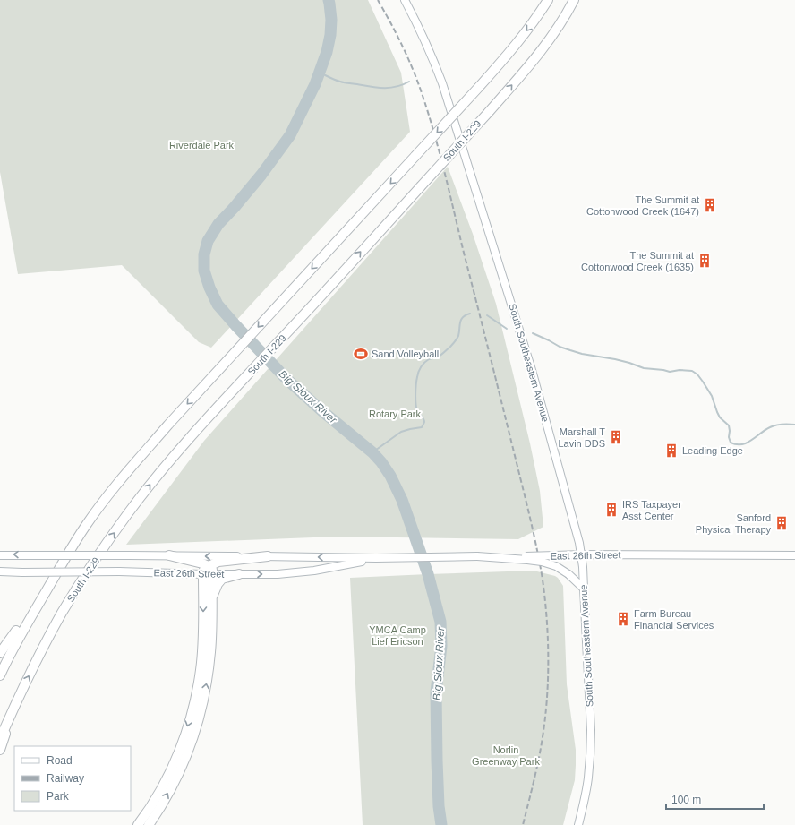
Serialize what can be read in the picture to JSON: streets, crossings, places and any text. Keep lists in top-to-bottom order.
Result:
{
  "streets": {
    "highway": ["South I-229"],
    "main road": ["South Southeastern Avenue", "East 26th Street"]
  },
  "crossings": [
    ["South Southeastern Avenue", "East 26th Street"]
  ],
  "water": ["Big Sioux River"],
  "parks": [
    "Riverdale Park",
    "Rotary Park",
    "YMCA Camp Lief Ericson",
    "Norlin Greenway Park"
  ],
  "places": {
    "building": [
      "The Summit at Cottonwood Creek (1647)",
      "The Summit at Cottonwood Creek (1635)",
      "Marshall T Lavin DDS",
      "Leading Edge",
      "IRS Taxpayer Asst Center",
      "Sanford Physical Therapy",
      "Farm Bureau Financial Services"
    ],
    "sports": ["Sand Volleyball"]
  },
  "legend": ["Road", "Railway", "Park"],
  "scale_bar": "100 m"
}
